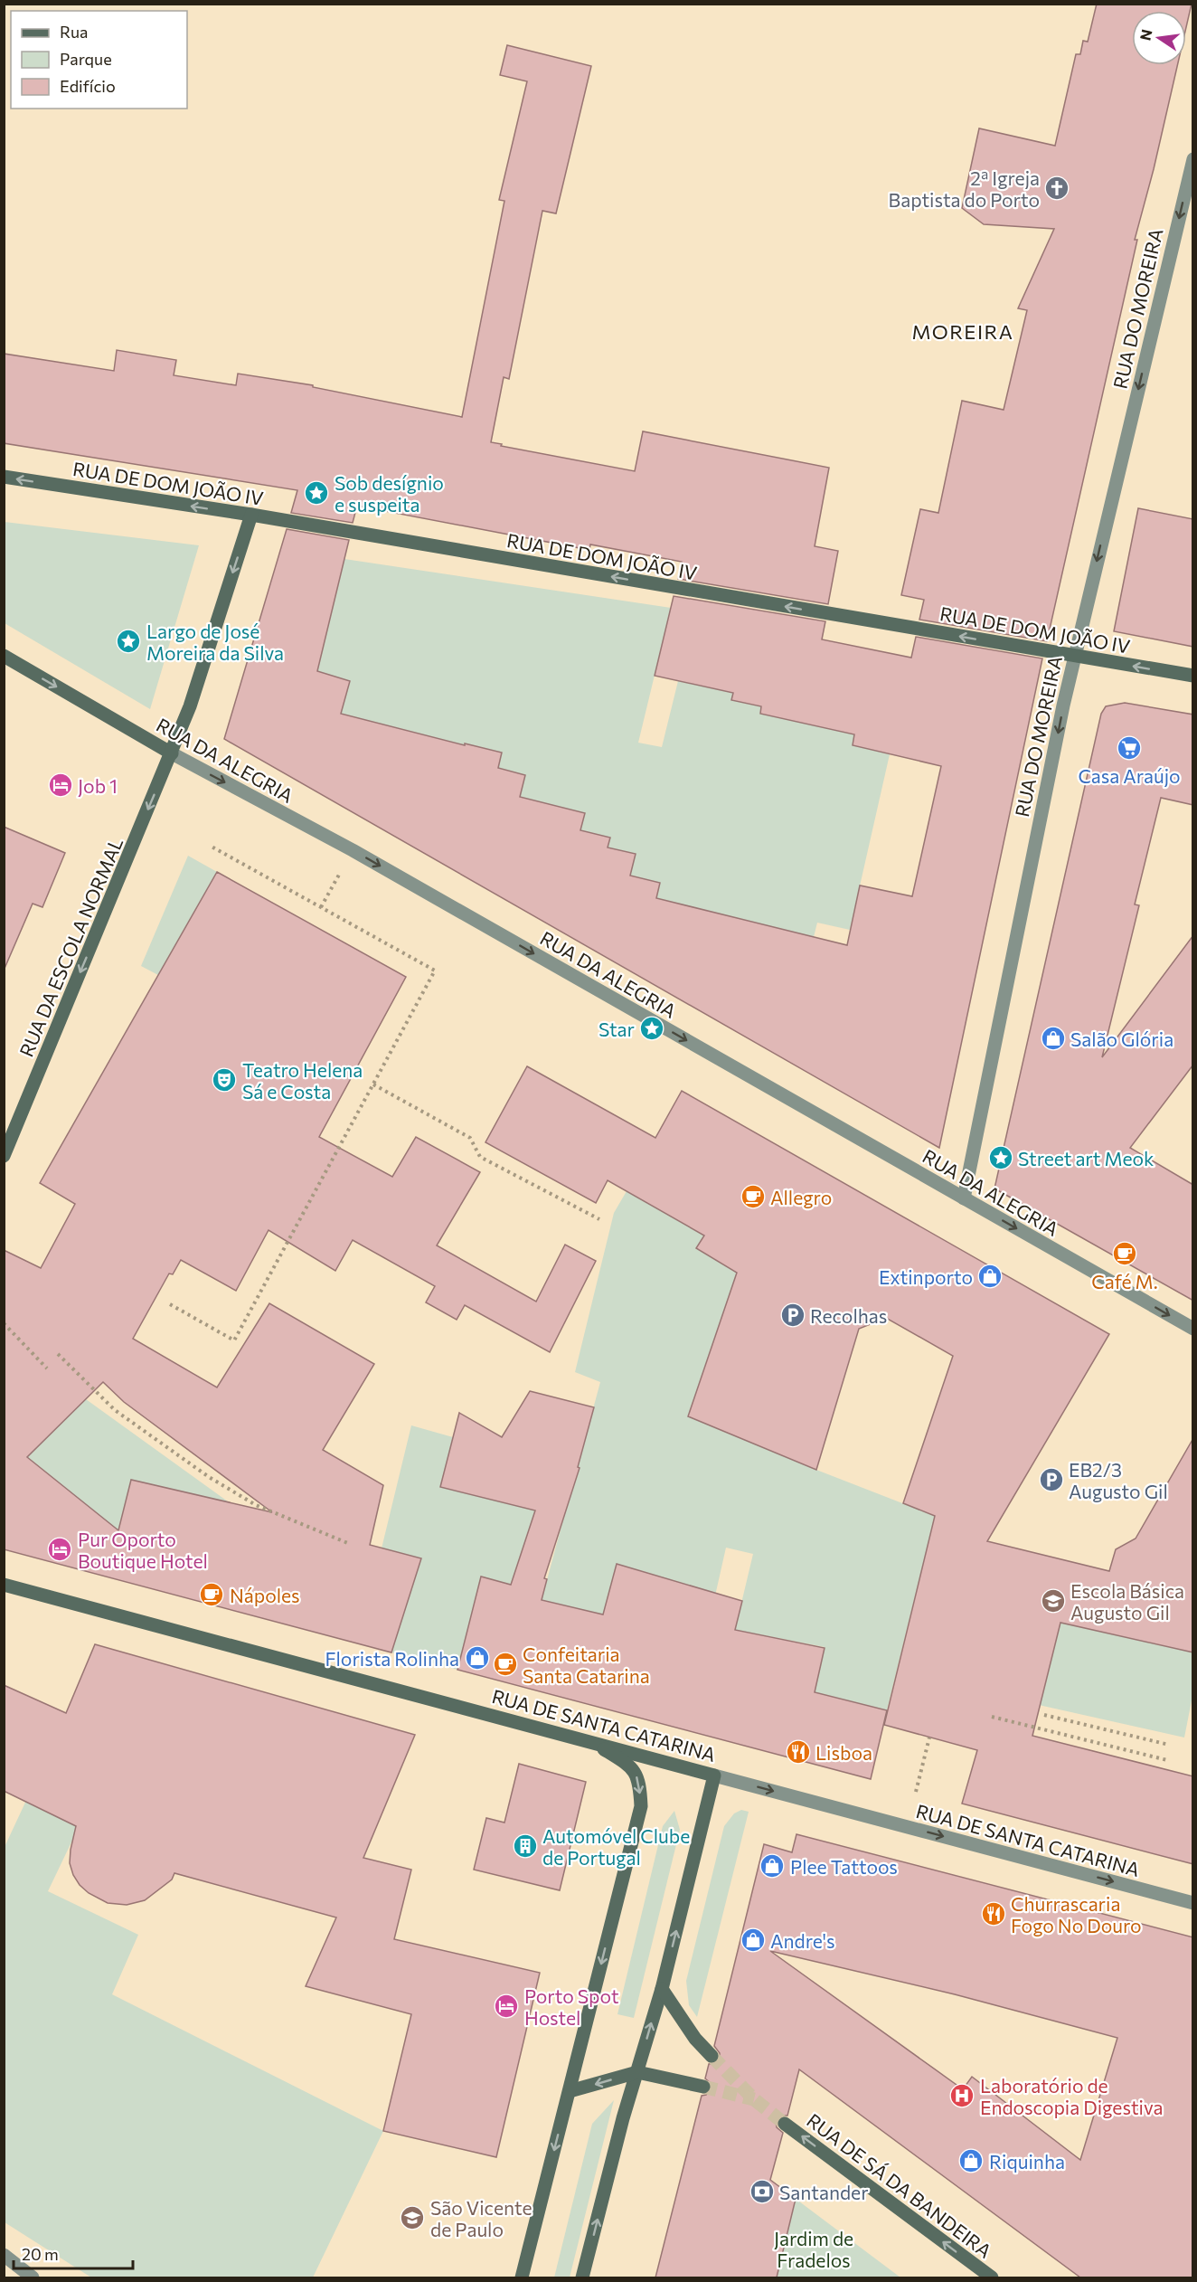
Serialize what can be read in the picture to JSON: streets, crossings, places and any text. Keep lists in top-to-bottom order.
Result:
{
  "streets": {
    "main road": [
      "RUA DE DOM JOÃO IV",
      "RUA DA ALEGRIA",
      "RUA DA ESCOLA NORMAL",
      "RUA DE SANTA CATARINA",
      "RUA DE SÁ DA BANDEIRA"
    ],
    "street": ["RUA DO MOREIRA"]
  },
  "crossings": [
    ["RUA DO MOREIRA", "RUA DE DOM JOÃO IV"],
    ["RUA DO MOREIRA", "RUA DA ALEGRIA"],
    ["RUA DA ALEGRIA", "RUA DA ESCOLA NORMAL"]
  ],
  "one_way": [
    "RUA DO MOREIRA",
    "RUA DE DOM JOÃO IV",
    "RUA DA ALEGRIA",
    "RUA DA ESCOLA NORMAL",
    "RUA DE SANTA CATARINA",
    "RUA DE SÁ DA BANDEIRA"
  ],
  "districts": ["MOREIRA"],
  "parks": ["Jardim de Fradelos"],
  "places": {
    "church": ["2ª Igreja Baptista do Porto"],
    "place": [
      "Sob desígnio e suspeita",
      "Largo de José Moreira da Silva",
      "Star",
      "Street art Meok"
    ],
    "supermarket": ["Casa Araújo"],
    "hotel": ["Job 1", "Pur Oporto Boutique Hotel", "Porto Spot Hostel"],
    "shop": [
      "Salão Glória",
      "Extinporto",
      "Florista Rolinha",
      "Plee Tattoos",
      "Andre's",
      "Riquinha"
    ],
    "theatre": ["Teatro Helena Sá e Costa"],
    "cafe": [
      "Allegro",
      "Café M.",
      "Nápoles",
      "Confeitaria Santa Catarina"
    ],
    "parking": ["Recolhas", "EB2/3 Augusto Gil"],
    "school or university": ["Escola Básica Augusto Gil", "São Vicente de Paulo"],
    "restaurant": ["Lisboa", "Churrascaria Fogo No Douro"],
    "building": ["Automóvel Clube de Portugal"],
    "hospital": ["Laboratório de Endoscopia Digestiva"],
    "bank": ["Santander"]
  },
  "legend": ["Rua", "Parque", "Edifício"],
  "scale_bar": "20 m",
  "north": "left"
}
